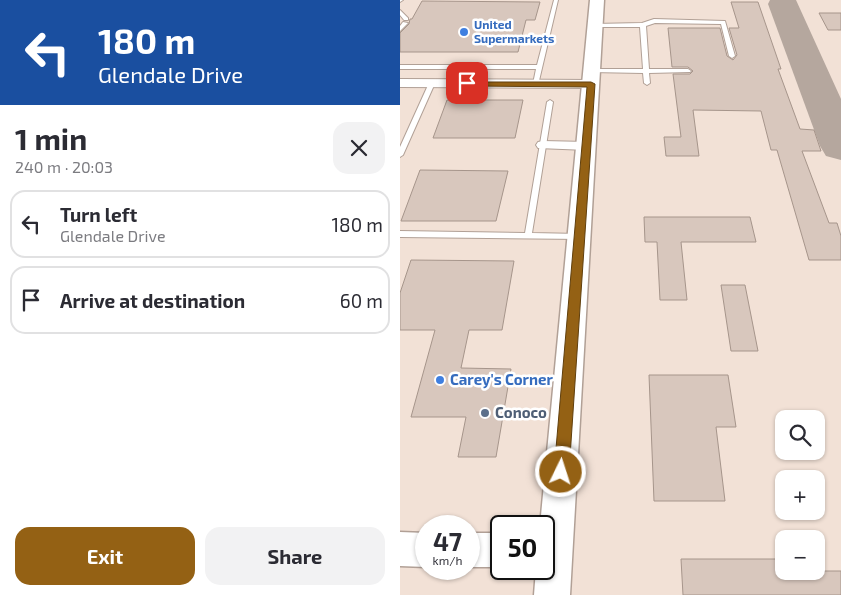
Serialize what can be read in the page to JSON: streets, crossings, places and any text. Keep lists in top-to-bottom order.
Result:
{
  "places": ["United Supermarkets", "Carey's Corner", "Conoco"],
  "page": {
    "turn": ["180 m", "Glendale Drive"],
    "heading": ["1 min", "240 m · 20:03"],
    "list": [
      {
        "name": "Turn left",
        "note": "Glendale Drive",
        "value": "180 m"
      },
      {
        "name": "Arrive at destination",
        "value": "60 m"
      }
    ],
    "map_buttons": ["+", "−"],
    "speed": "47 km/h",
    "limit": "50",
    "buttons": ["Exit", "Share"]
  }
}
